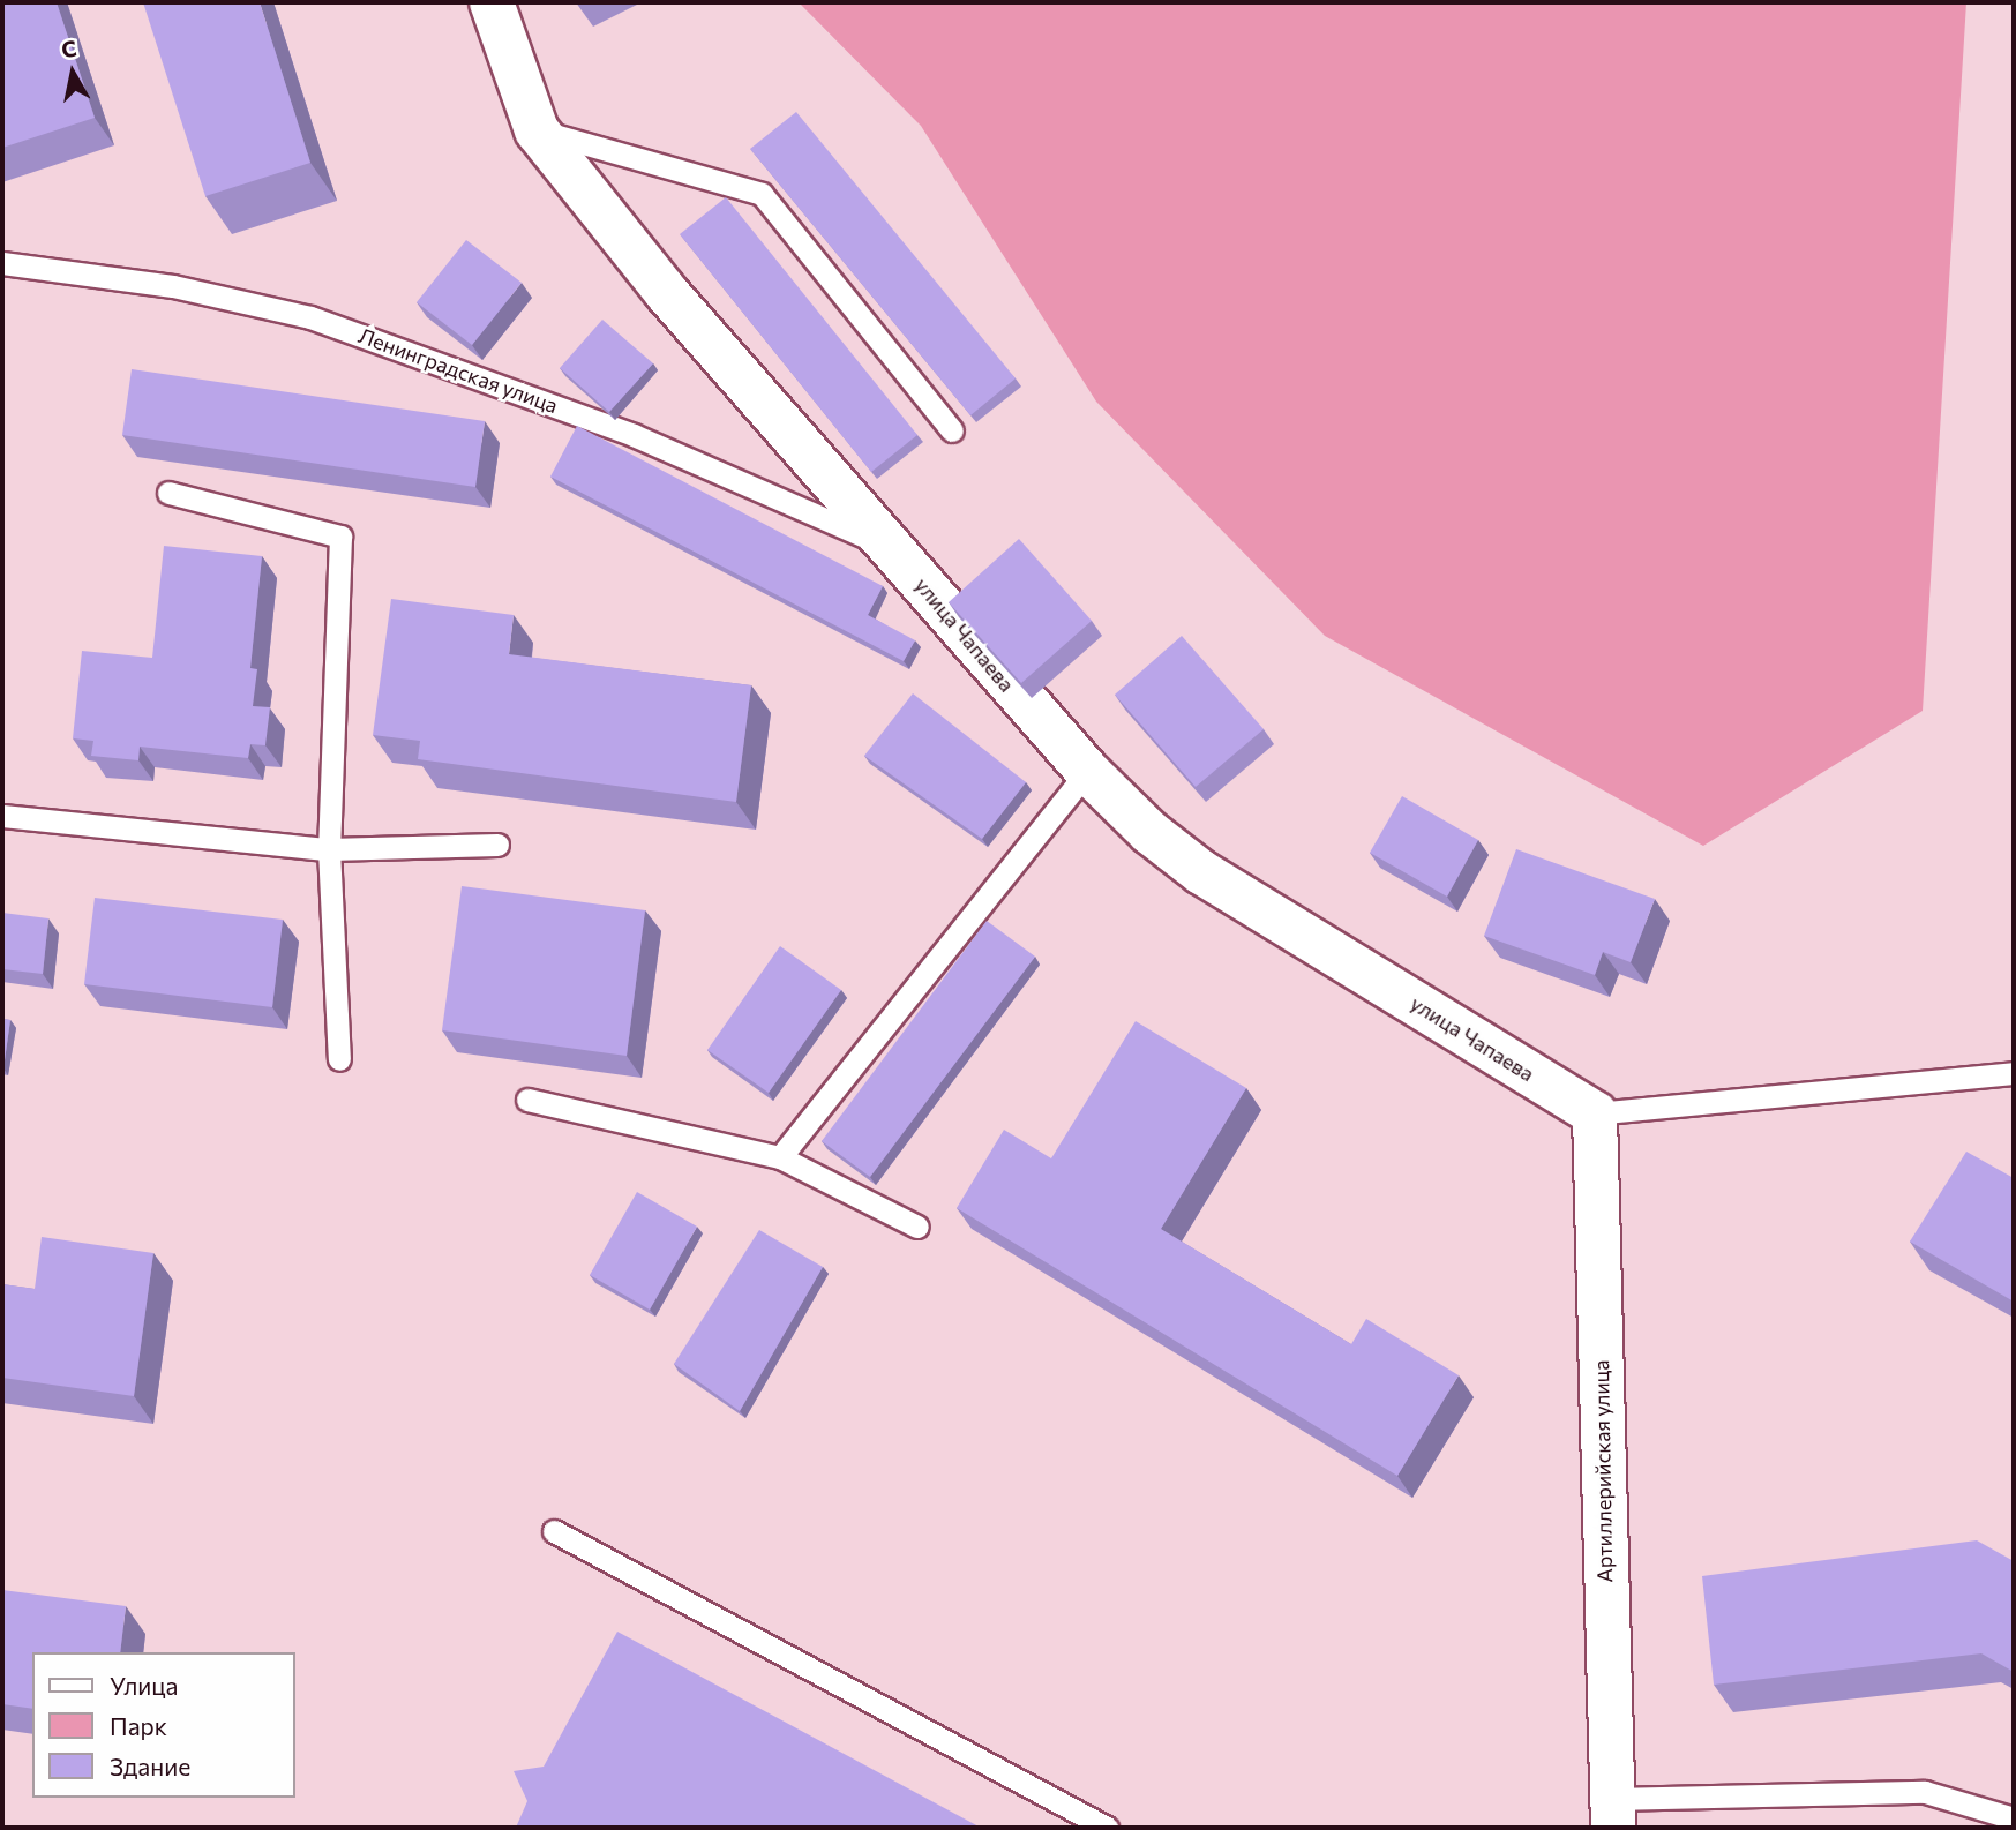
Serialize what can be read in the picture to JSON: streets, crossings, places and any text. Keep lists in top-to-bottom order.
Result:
{
  "streets": {
    "street": ["улица Чапаева", "Артиллерийская улица"],
    "lane": ["Ленинградская улица"]
  },
  "crossings": [
    ["Ленинградская улица", "улица Чапаева"],
    ["улица Чапаева", "Артиллерийская улица"]
  ],
  "legend": ["Улица", "Парк", "Здание"],
  "north": "top"
}
